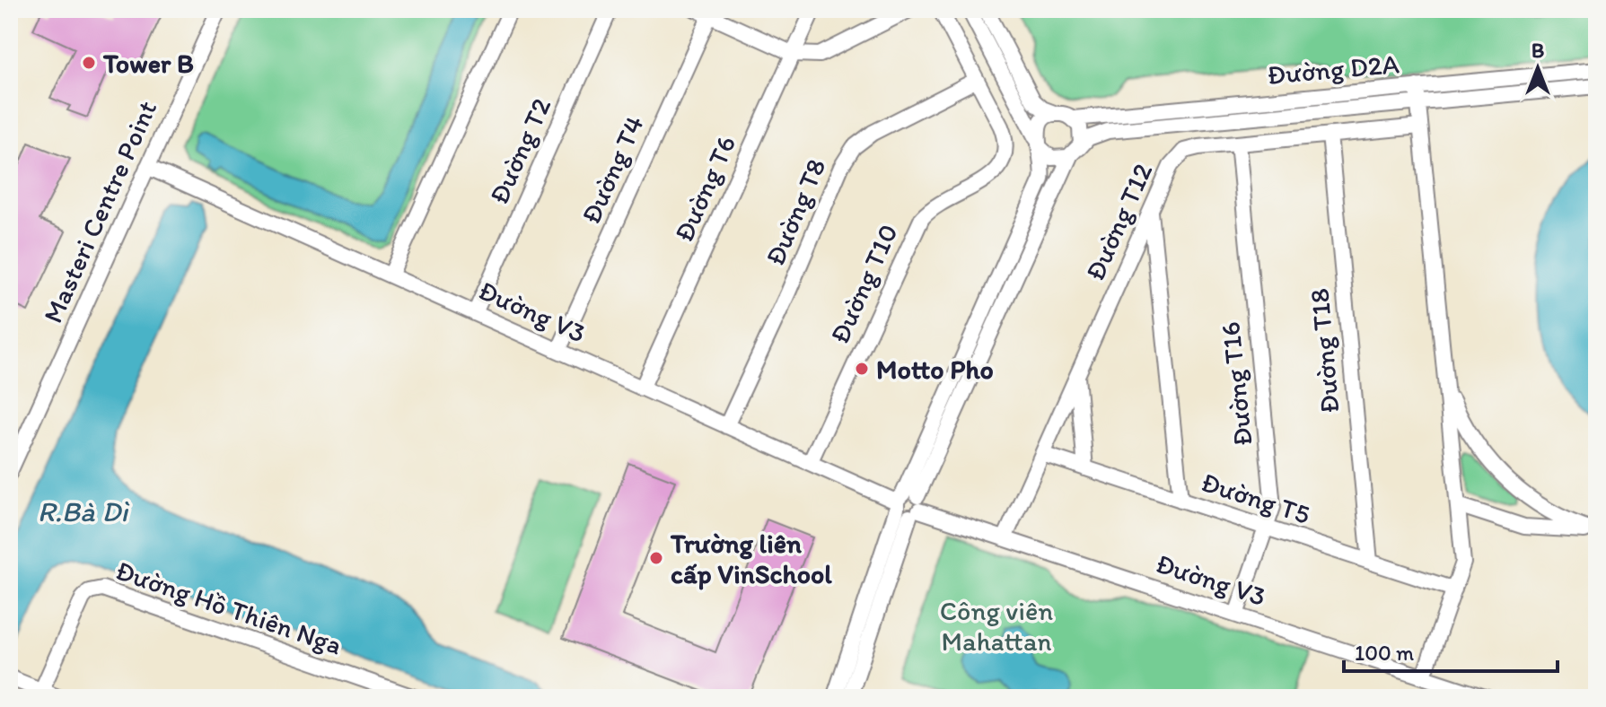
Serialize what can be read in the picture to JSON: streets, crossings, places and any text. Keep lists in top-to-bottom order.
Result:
{
  "streets": {
    "street": [
      "Đường D2A",
      "Đường T2",
      "Đường T4",
      "Đường T6",
      "Masteri Centre Point",
      "Đường T8",
      "Đường T12",
      "Đường T10",
      "Đường V3",
      "Đường T18",
      "Đường T16",
      "Đường T5",
      "Đường Hồ Thiên Nga"
    ]
  },
  "crossings": [
    ["Đường T2", "Đường V3"],
    ["Đường T4", "Đường V3"],
    ["Đường T6", "Đường V3"],
    ["Masteri Centre Point", "Đường V3"],
    ["Đường T8", "Đường T10"],
    ["Đường T8", "Đường V3"],
    ["Đường T12", "Đường V3"],
    ["Đường T12", "Đường T18"],
    ["Đường T12", "Đường T16"],
    ["Đường T12", "Đường T5"],
    ["Đường T10", "Đường V3"],
    ["Đường V3", "Đường T16"],
    ["Đường T18", "Đường T5"],
    ["Đường T16", "Đường T5"]
  ],
  "water": ["R.Bà Dì"],
  "parks": ["Công viên Mahattan"],
  "places": ["Tower B", "Motto Pho", "Trường liên cấp VinSchool"],
  "scale_bar": "100 m",
  "north": "top"
}
